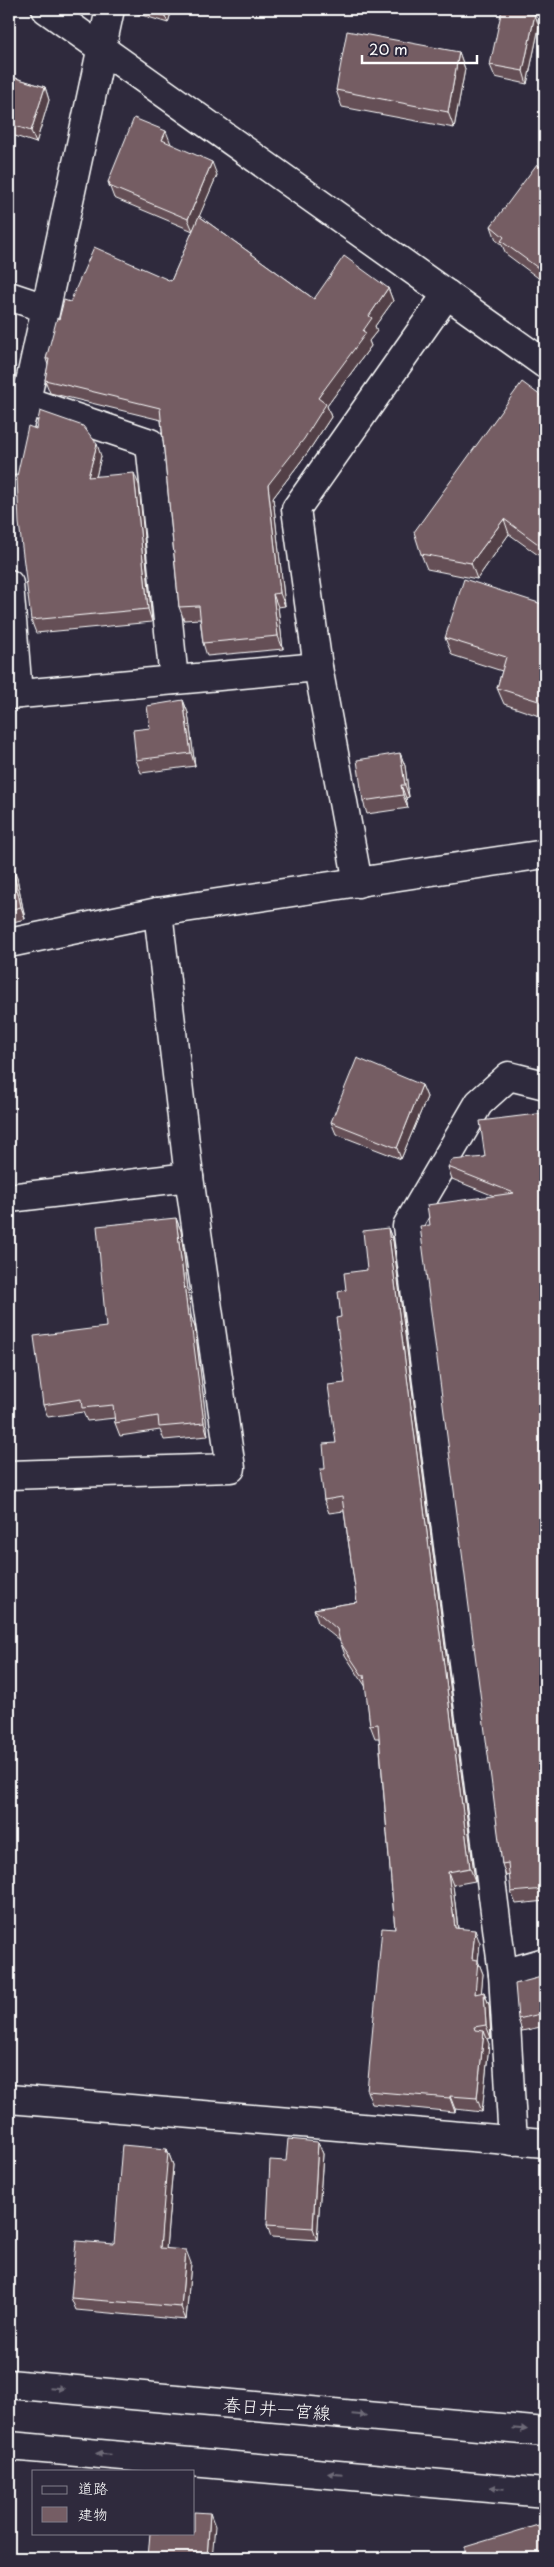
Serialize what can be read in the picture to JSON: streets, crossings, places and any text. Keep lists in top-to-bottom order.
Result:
{
  "streets": {
    "street": ["春日井一宮線"]
  },
  "legend": ["道路", "建物"],
  "scale_bar": "20 m"
}
